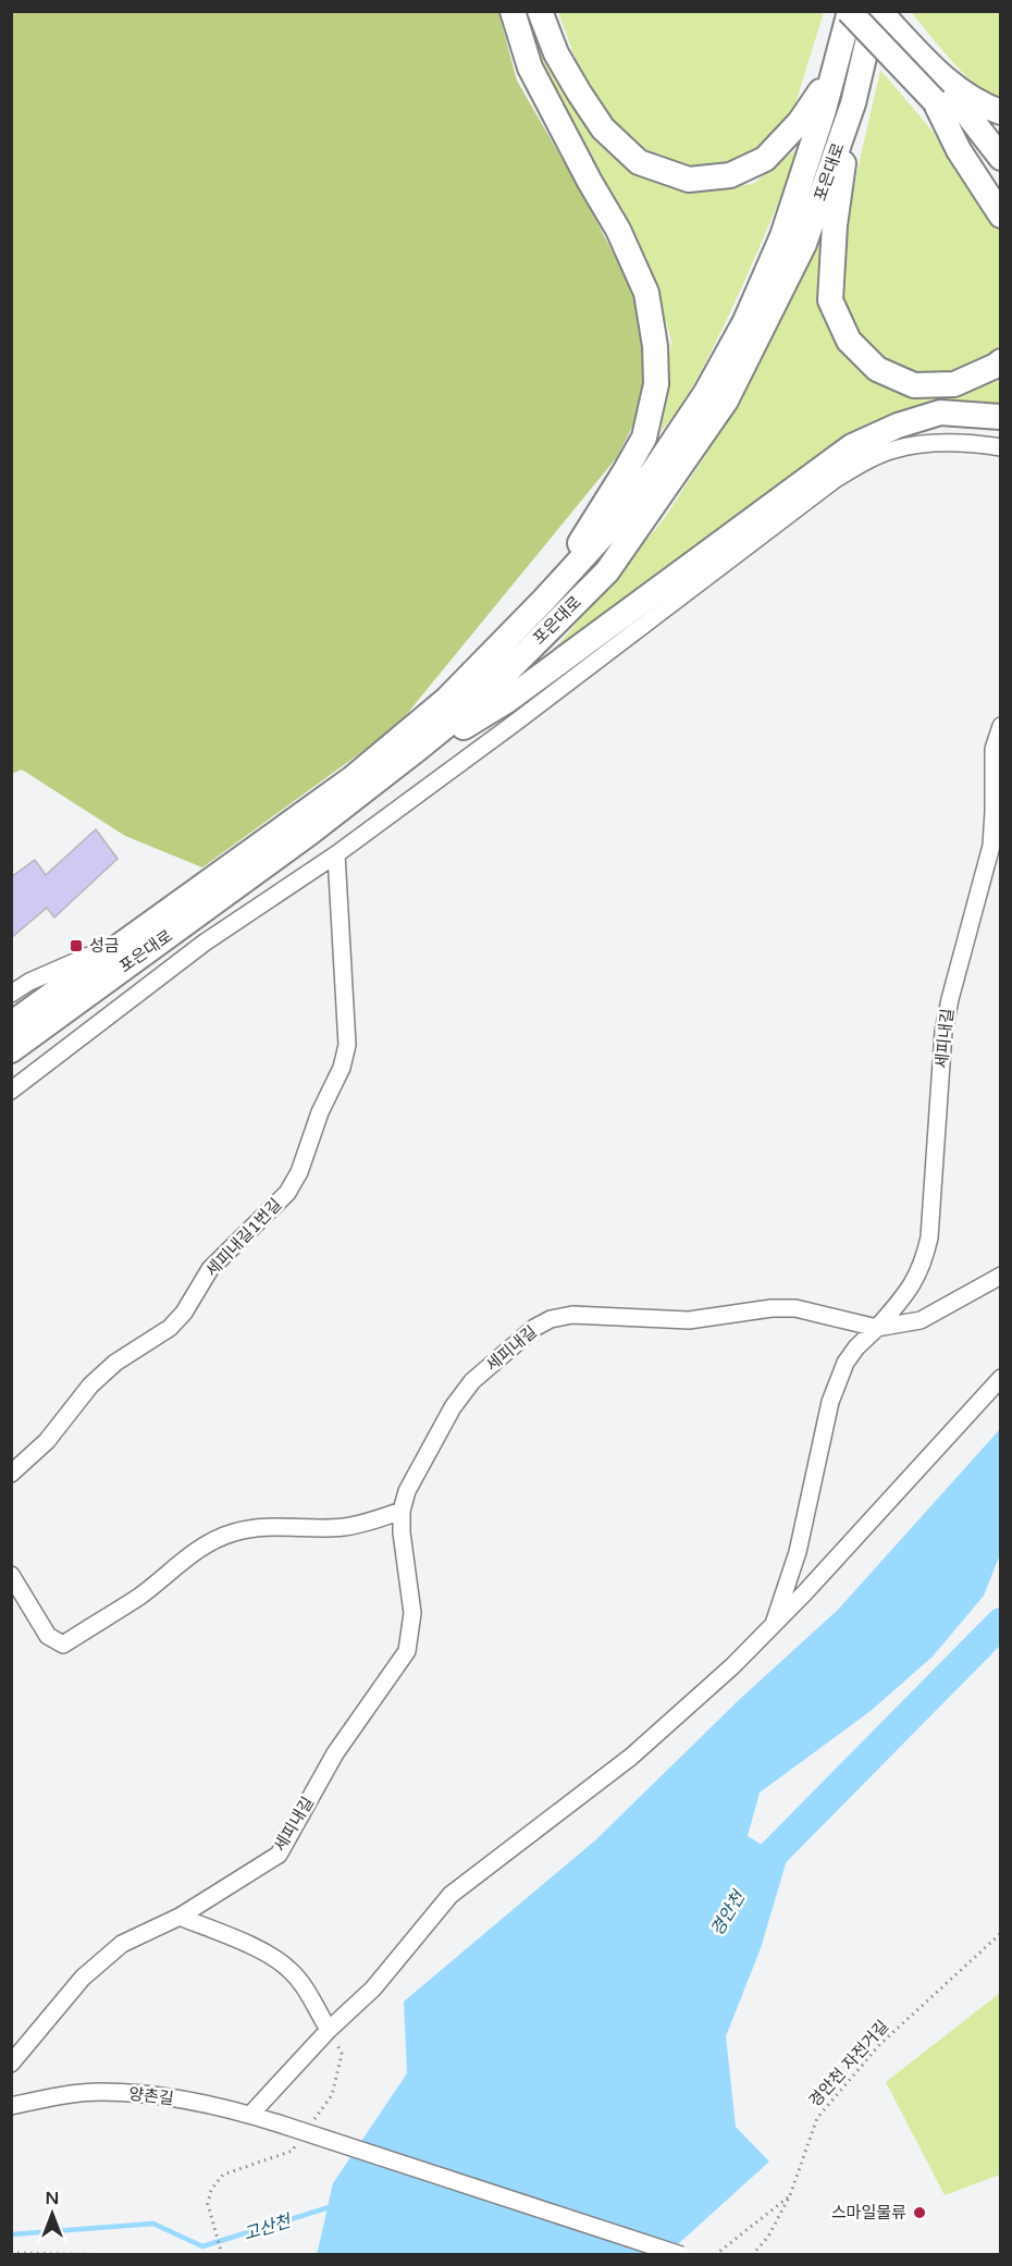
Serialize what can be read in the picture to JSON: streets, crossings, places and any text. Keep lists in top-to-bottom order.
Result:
{
  "streets": {
    "highway": ["포은대로"],
    "street": ["세피내길", "세피내길1번길", "양촌길"],
    "path": ["경안천 자전거길"]
  },
  "water": ["경안천", "고산천"],
  "places": {
    "transit": ["성금"],
    "other": ["스마일물류"]
  },
  "north": "top"
}
